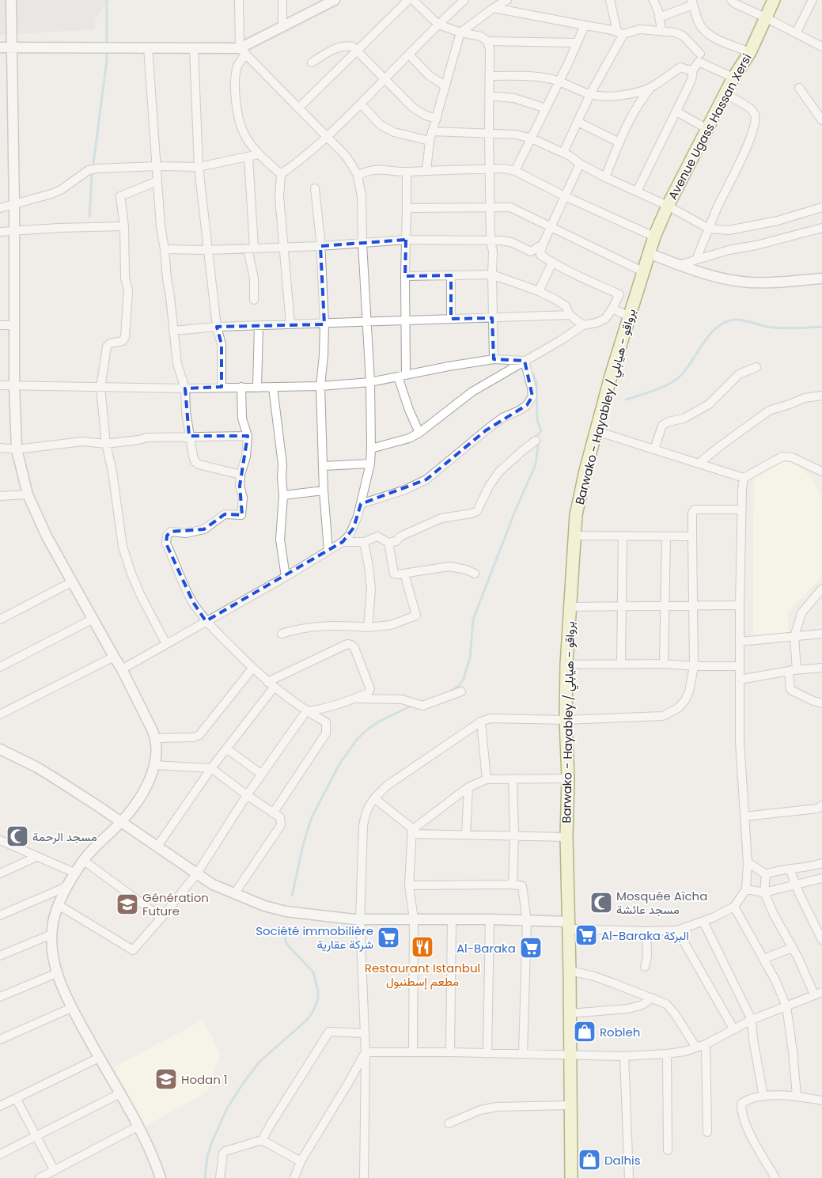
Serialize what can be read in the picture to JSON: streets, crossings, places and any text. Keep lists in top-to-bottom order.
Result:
{
  "streets": {
    "main road": ["Avenue Ugass Hassan Xersi", "Barwako - Hayabley / برواقو - هيابلي"]
  },
  "crossings": [
    ["Avenue Ugass Hassan Xersi", "Barwako - Hayabley / برواقو - هيابلي"]
  ],
  "places": {
    "mosque": ["مسجد الرحمة", "Mosquée Aïcha مسجد عائشة"],
    "school or university": ["Génération Future", "Hodan 1"],
    "supermarket": ["Al-Baraka البركة", "Société immobilière شركة عقارية", "Al-Baraka"],
    "restaurant": ["Restaurant Istanbul مطعم إسطنبول"],
    "shop": ["Robleh", "Dalhis"]
  }
}
